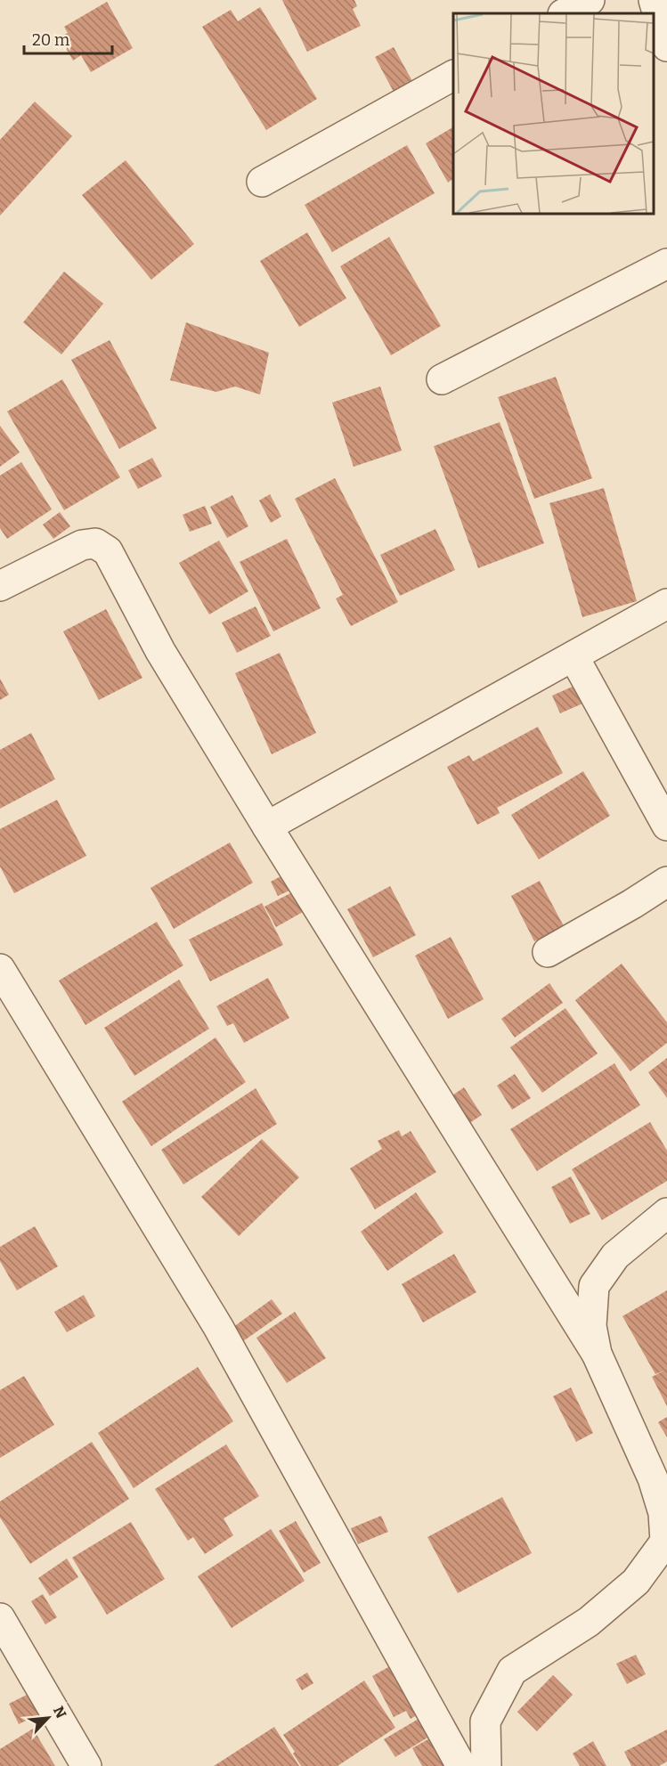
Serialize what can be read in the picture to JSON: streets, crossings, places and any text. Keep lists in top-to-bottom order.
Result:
{
  "scale_bar": "20 m",
  "north": "top right"
}
